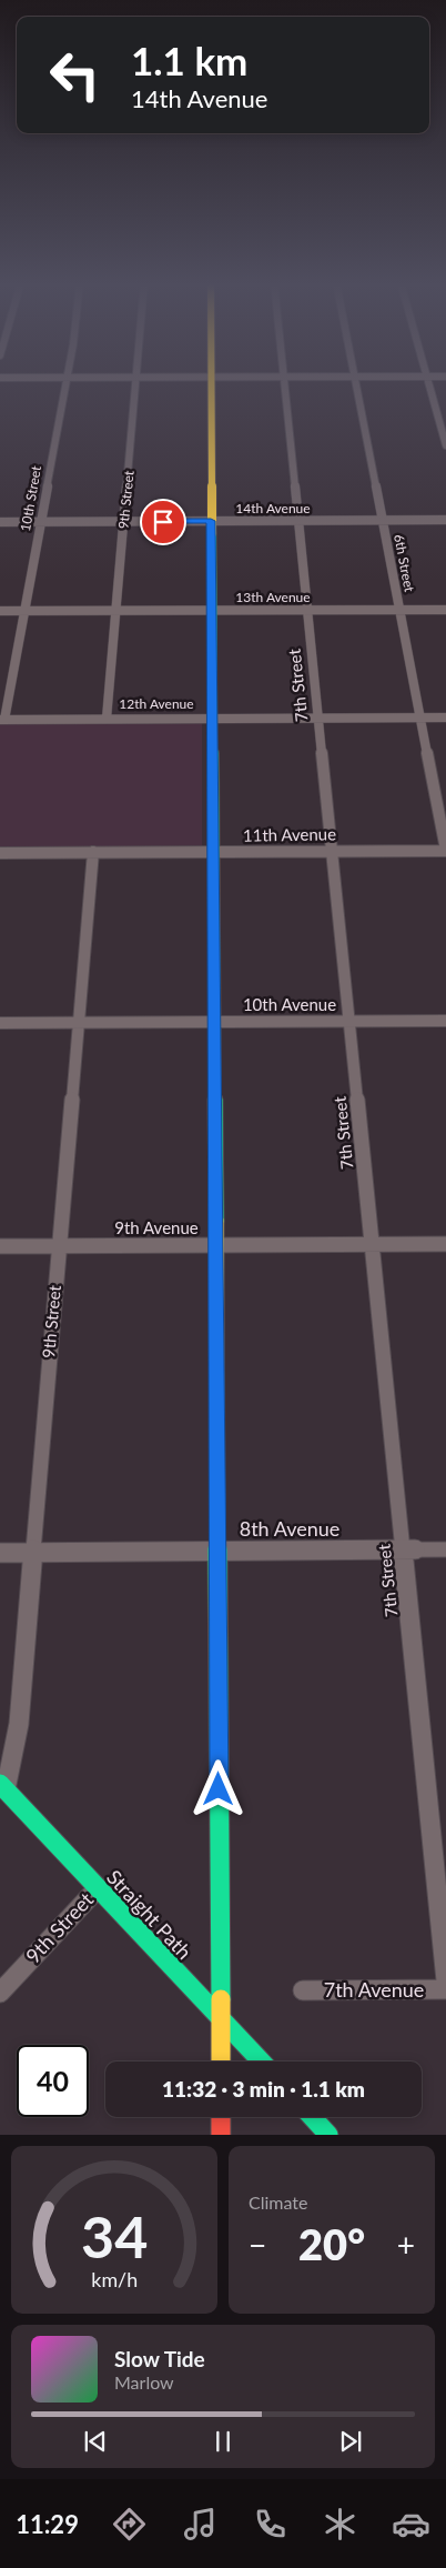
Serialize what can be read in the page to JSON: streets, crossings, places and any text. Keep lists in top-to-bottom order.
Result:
{
  "streets": {
    "street": [
      "10th Street",
      "9th Street",
      "14th Avenue",
      "6th Street",
      "13th Avenue",
      "7th Street",
      "12th Avenue",
      "11th Avenue",
      "10th Avenue",
      "9th Avenue",
      "8th Avenue",
      "Straight Path",
      "7th Avenue"
    ]
  },
  "crossings": [
    ["10th Street", "14th Avenue"],
    ["10th Street", "13th Avenue"],
    ["10th Street", "12th Avenue"],
    ["9th Street", "14th Avenue"],
    ["9th Street", "13th Avenue"],
    ["9th Street", "12th Avenue"],
    ["9th Street", "11th Avenue"],
    ["9th Street", "10th Avenue"],
    ["9th Street", "9th Avenue"],
    ["9th Street", "8th Avenue"],
    ["9th Street", "Straight Path"],
    ["14th Avenue", "6th Street"],
    ["14th Avenue", "7th Street"],
    ["6th Street", "13th Avenue"],
    ["6th Street", "12th Avenue"],
    ["6th Street", "11th Avenue"],
    ["13th Avenue", "7th Street"],
    ["7th Street", "12th Avenue"],
    ["7th Street", "11th Avenue"],
    ["7th Street", "10th Avenue"],
    ["7th Street", "9th Avenue"],
    ["7th Street", "8th Avenue"]
  ],
  "page": {
    "turn": ["1.1 km", "14th Avenue"],
    "limit": "40",
    "trip": "11:32 · 3 min · 1.1 km",
    "tile": "Climate",
    "heat": ["−", "20°", "+"],
    "song": ["Slow Tide", "Marlow"],
    "tabs": "11:29",
    "gauge": ["34", "km/h"]
  }
}
